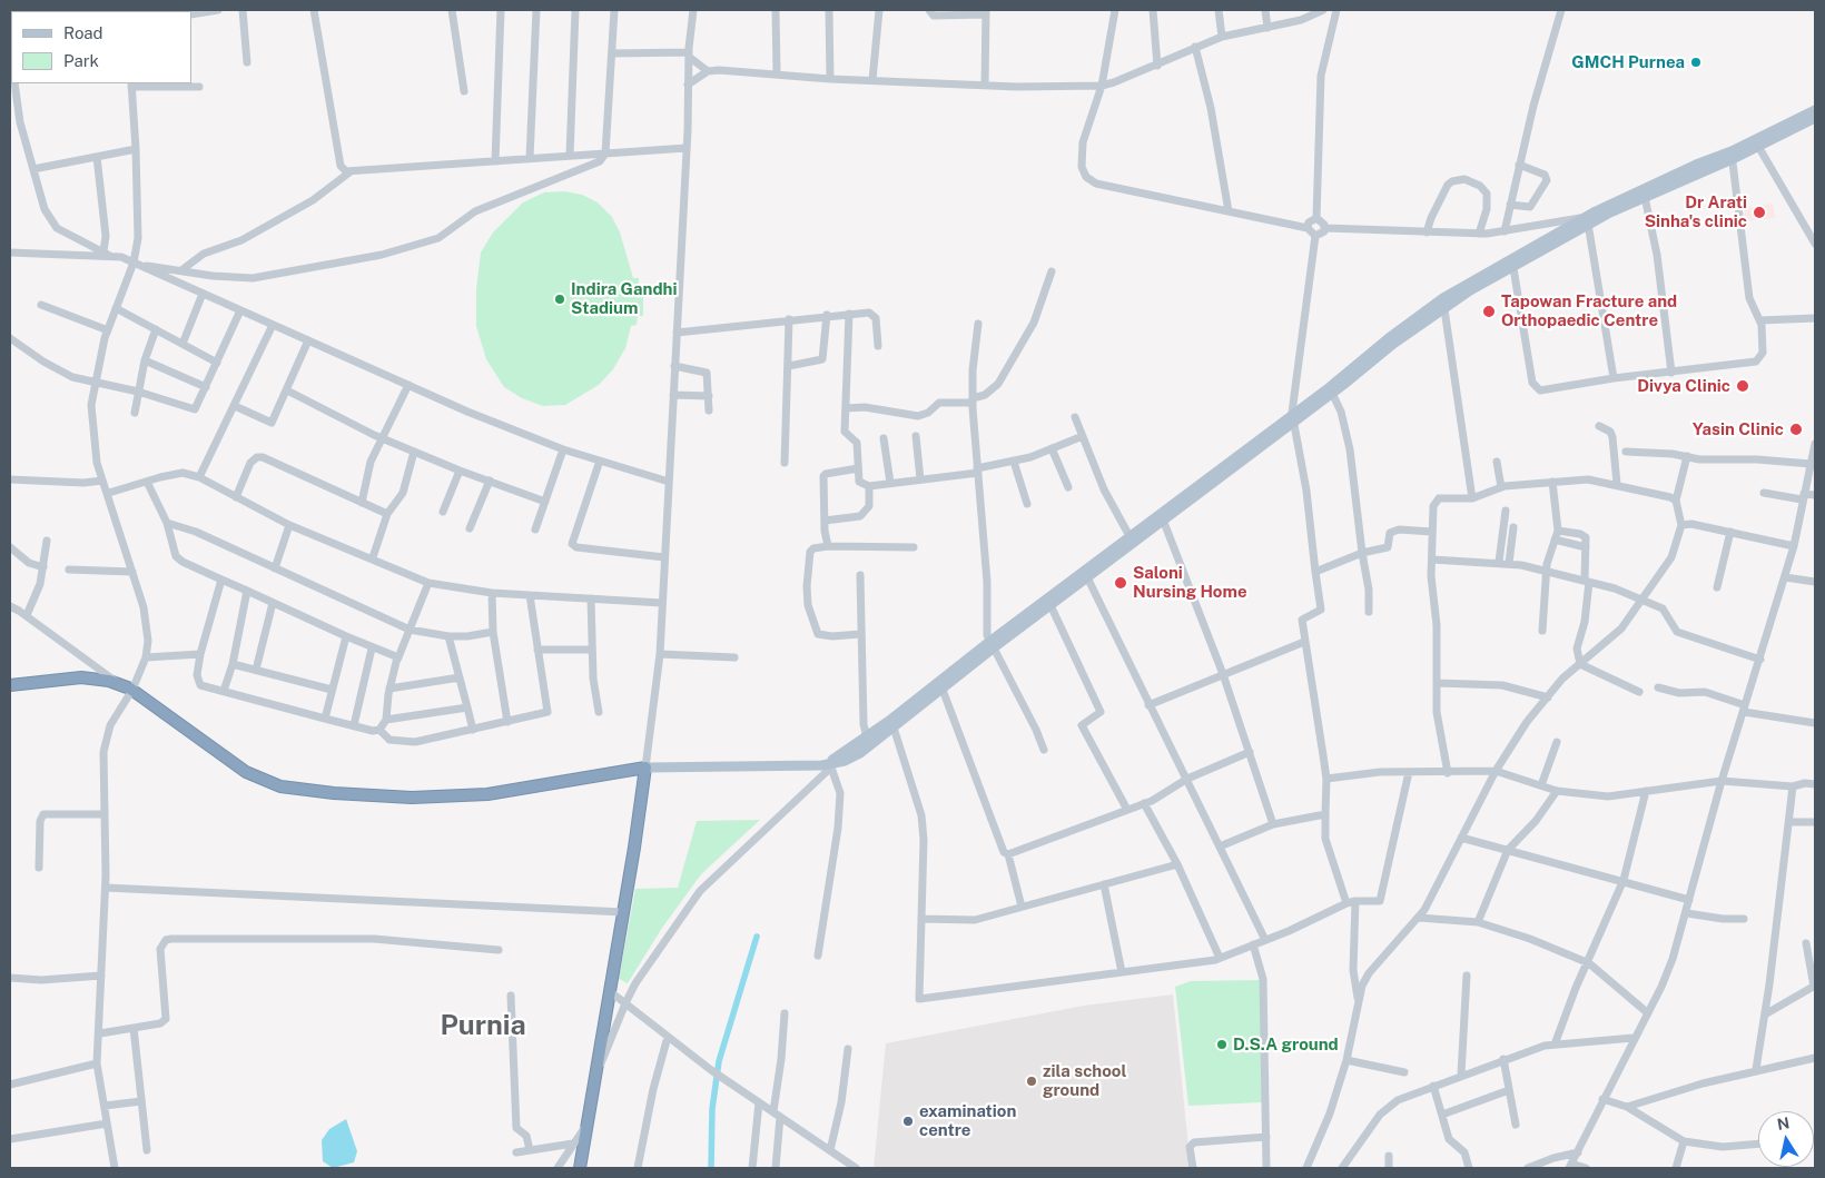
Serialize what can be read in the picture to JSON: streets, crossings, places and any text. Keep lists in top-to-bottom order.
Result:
{
  "districts": ["Purnia"],
  "places": [
    "GMCH Purnea",
    "Dr Arati Sinha's clinic",
    "Indira Gandhi Stadium",
    "Tapowan Fracture and Orthopaedic Centre",
    "Divya Clinic",
    "Yasin Clinic",
    "Saloni Nursing Home",
    "D.S.A ground",
    "zila school ground",
    "examination centre"
  ],
  "legend": ["Road", "Park"],
  "north": "top"
}
